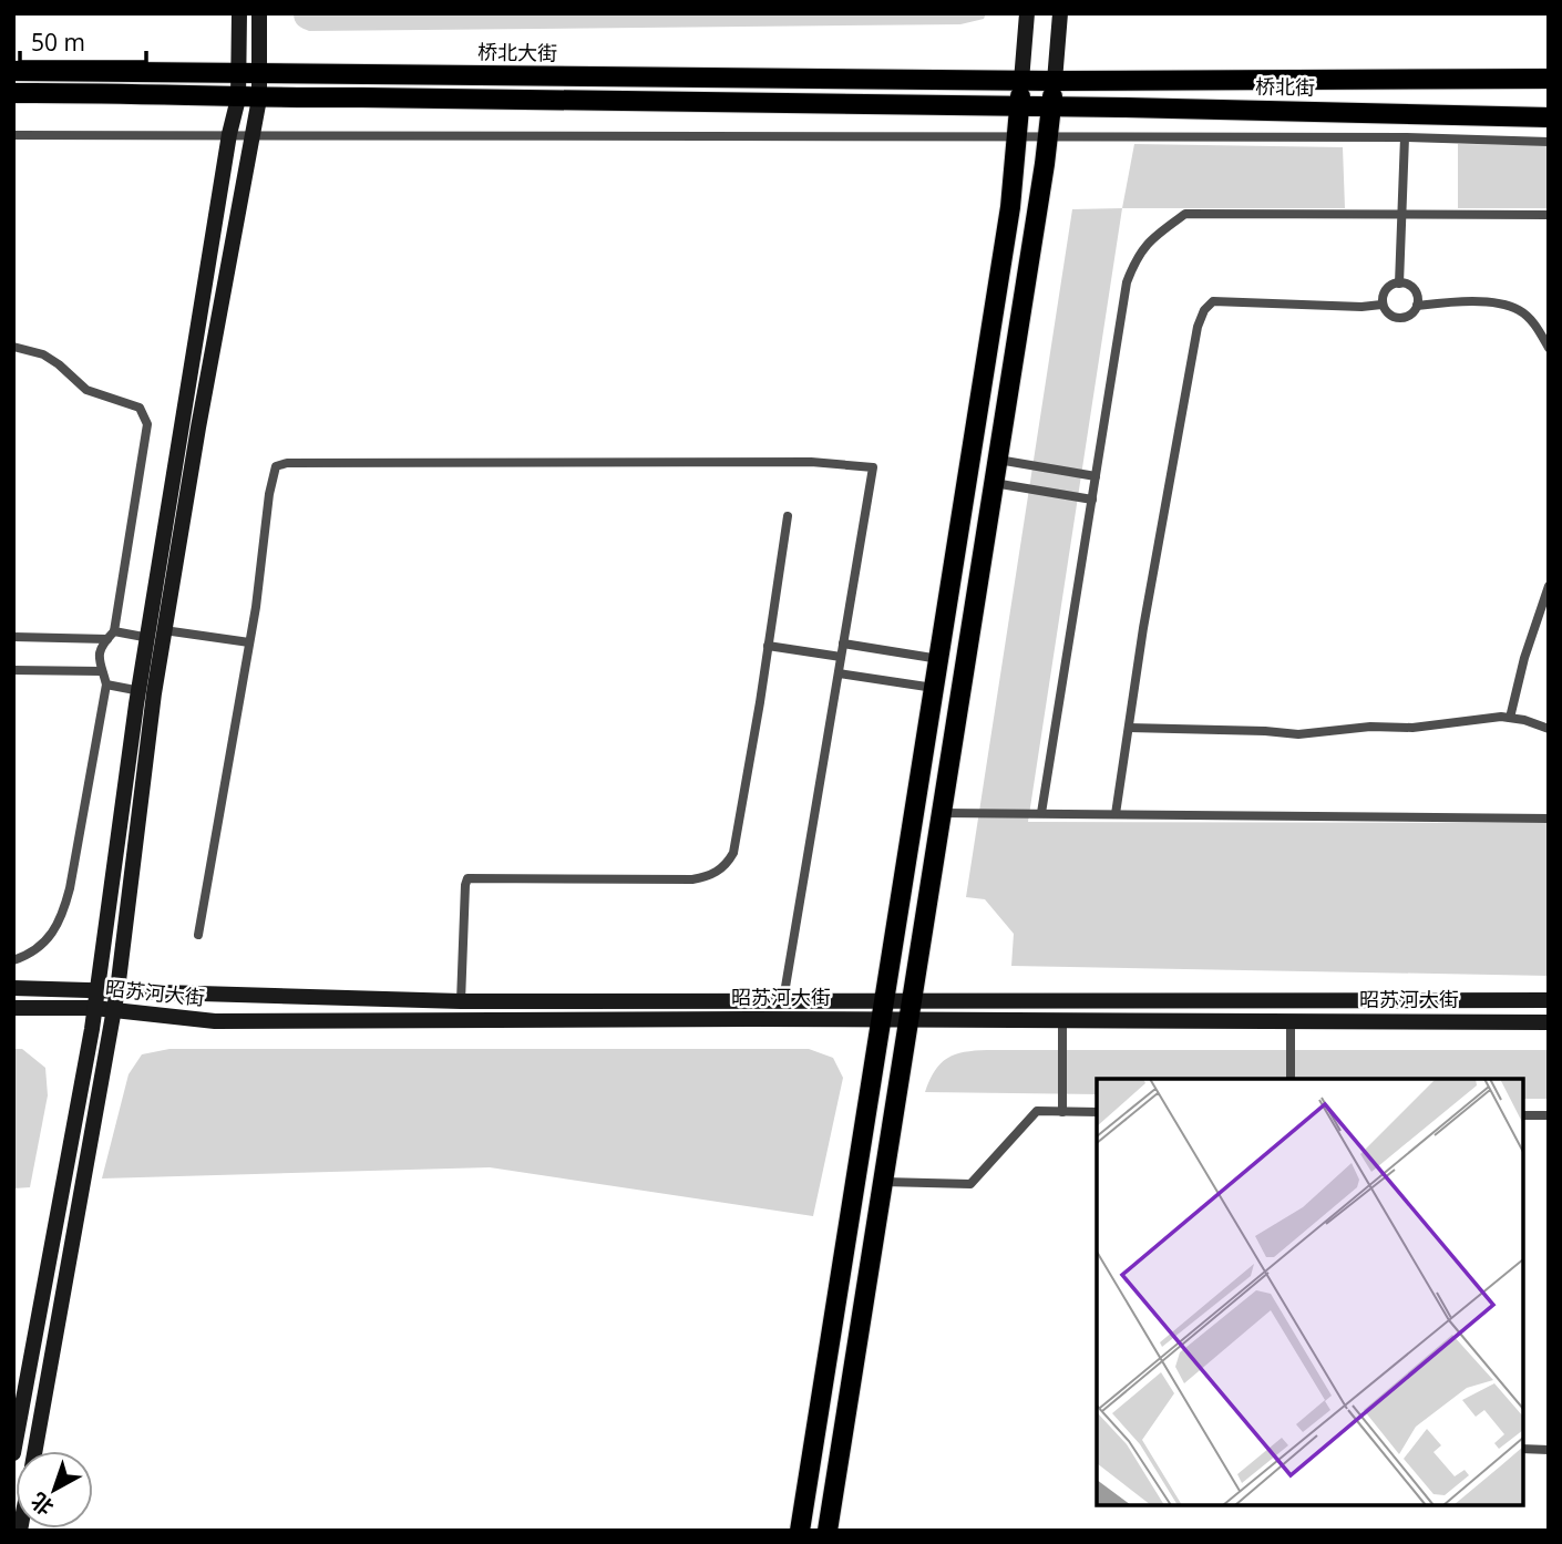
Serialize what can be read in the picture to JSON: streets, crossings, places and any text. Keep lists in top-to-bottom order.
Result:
{
  "streets": {
    "main road": ["桥北大街", "桥北街"],
    "street": ["昭苏河大街"]
  },
  "crossings": [
    ["桥北大街", "桥北街"]
  ],
  "scale_bar": "50 m",
  "north": "bottom left"
}
